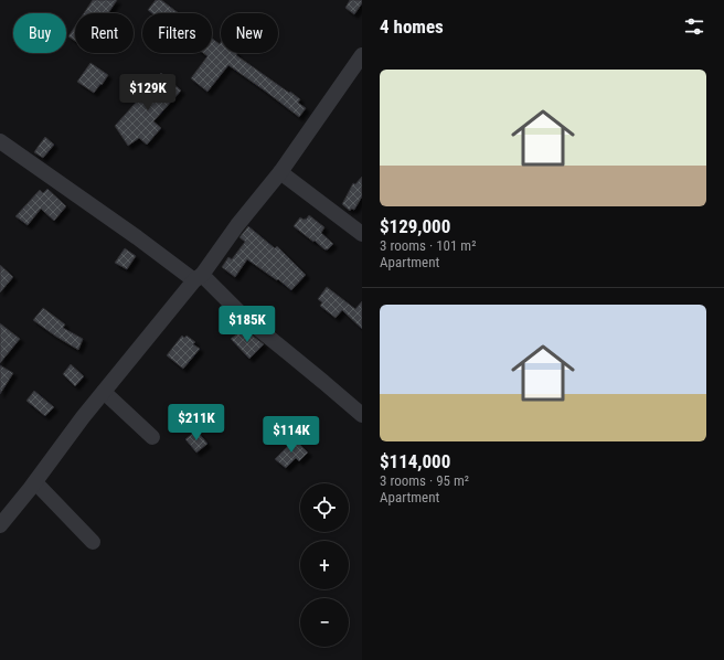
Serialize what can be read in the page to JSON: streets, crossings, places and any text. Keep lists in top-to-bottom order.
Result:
{
  "page": {
    "heading": "4 homes",
    "chip": [
      "Buy",
      "Rent",
      "Filters",
      "New"
    ],
    "list": [
      {
        "name": "$129,000",
        "note": "3 rooms · 101 m² · Apartment"
      },
      {
        "name": "$114,000",
        "note": "3 rooms · 95 m² · Apartment"
      }
    ],
    "price": [
      "$129K",
      "$185K",
      "$211K",
      "$114K"
    ],
    "map_buttons": ["+", "−"]
  }
}
